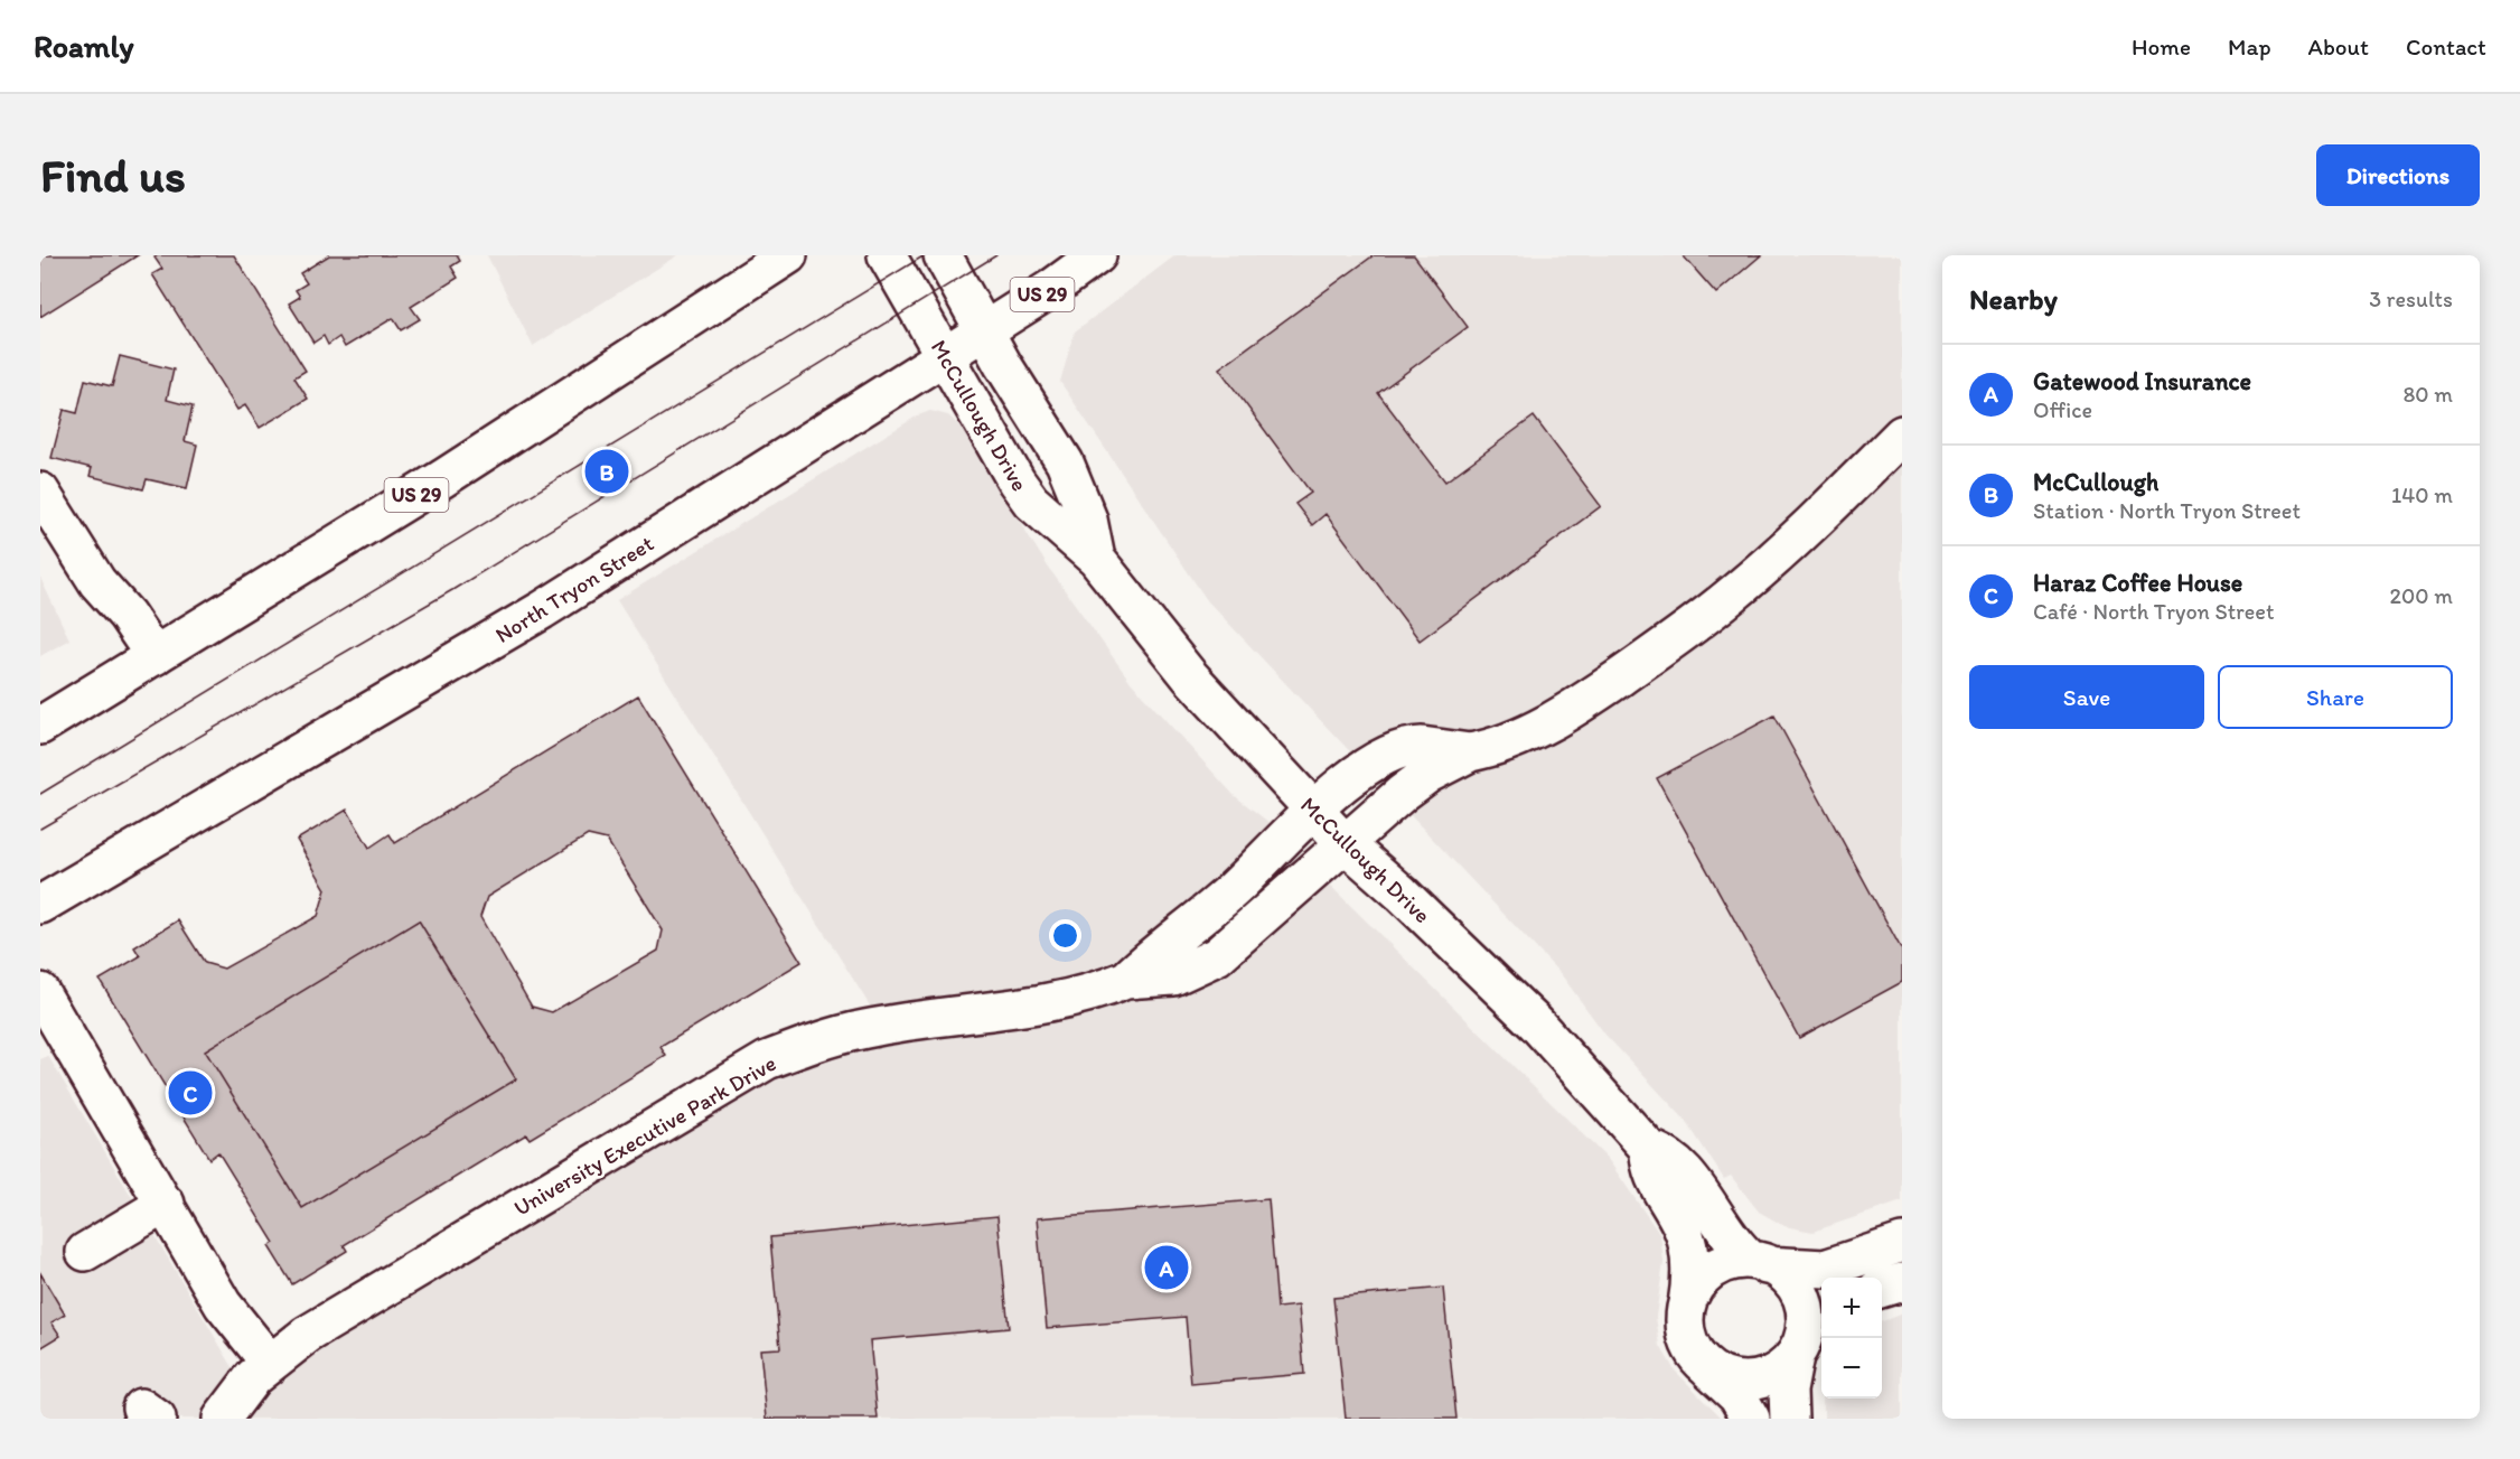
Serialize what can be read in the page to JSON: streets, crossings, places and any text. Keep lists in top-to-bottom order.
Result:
{
  "streets": {
    "street": [
      "US 29",
      "McCullough Drive",
      "North Tryon Street",
      "University Executive Park Drive"
    ]
  },
  "crossings": [
    ["McCullough Drive", "North Tryon Street"],
    ["McCullough Drive", "University Executive Park Drive"]
  ],
  "page": {
    "header": "Roamly",
    "nav": [
      "Home",
      "Map",
      "About",
      "Contact"
    ],
    "buttons": [
      "Directions",
      ["Save", "Share"]
    ],
    "title": "Find us",
    "heading": ["Nearby", "3 results"],
    "list": [
      {
        "mark": "A",
        "name": "Gatewood Insurance",
        "note": "Office",
        "value": "80 m"
      },
      {
        "mark": "B",
        "name": "McCullough",
        "note": "Station · North Tryon Street",
        "value": "140 m"
      },
      {
        "mark": "C",
        "name": "Haraz Coffee House",
        "note": "Café · North Tryon Street",
        "value": "200 m"
      }
    ],
    "pins": ["B", "C", "A"],
    "map_buttons": ["+", "−"]
  }
}
